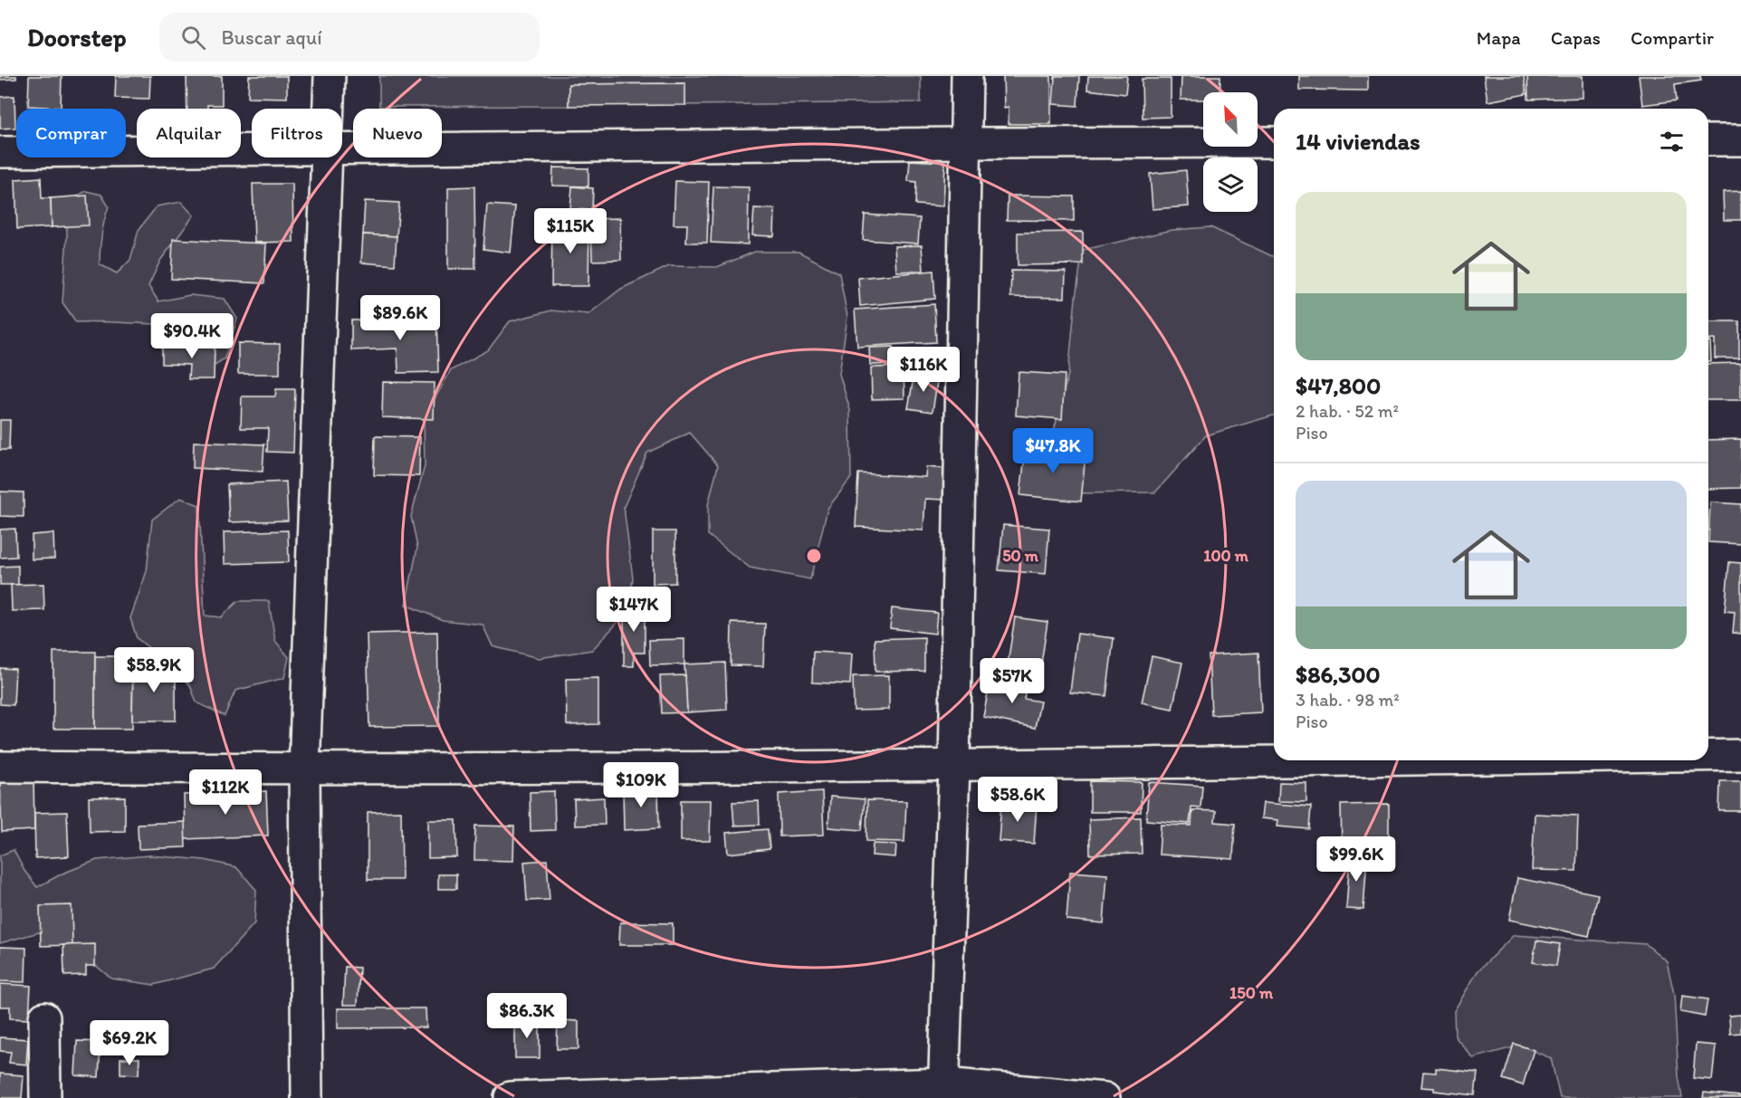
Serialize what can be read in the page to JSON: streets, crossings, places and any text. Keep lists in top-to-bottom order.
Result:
{
  "north": "top left",
  "page": {
    "header": "Doorstep",
    "search": "Buscar aquí",
    "nav": ["Mapa", "Capas", "Compartir"],
    "chip": [
      "Comprar",
      "Alquilar",
      "Filtros",
      "Nuevo"
    ],
    "heading": "14 viviendas",
    "list": [
      {
        "name": "$47,800",
        "note": "2 hab. · 52 m² · Piso"
      },
      {
        "name": "$86,300",
        "note": "3 hab. · 98 m² · Piso"
      }
    ],
    "price": [
      "$115K",
      "$89.6K",
      "$90.4K",
      "$116K",
      "$47.8K",
      "$147K",
      "$58.9K",
      "$57K",
      "$109K",
      "$112K",
      "$58.6K",
      "$99.6K",
      "$86.3K",
      "$69.2K"
    ]
  },
  "rings": ["50 m", "100 m", "150 m"]
}
